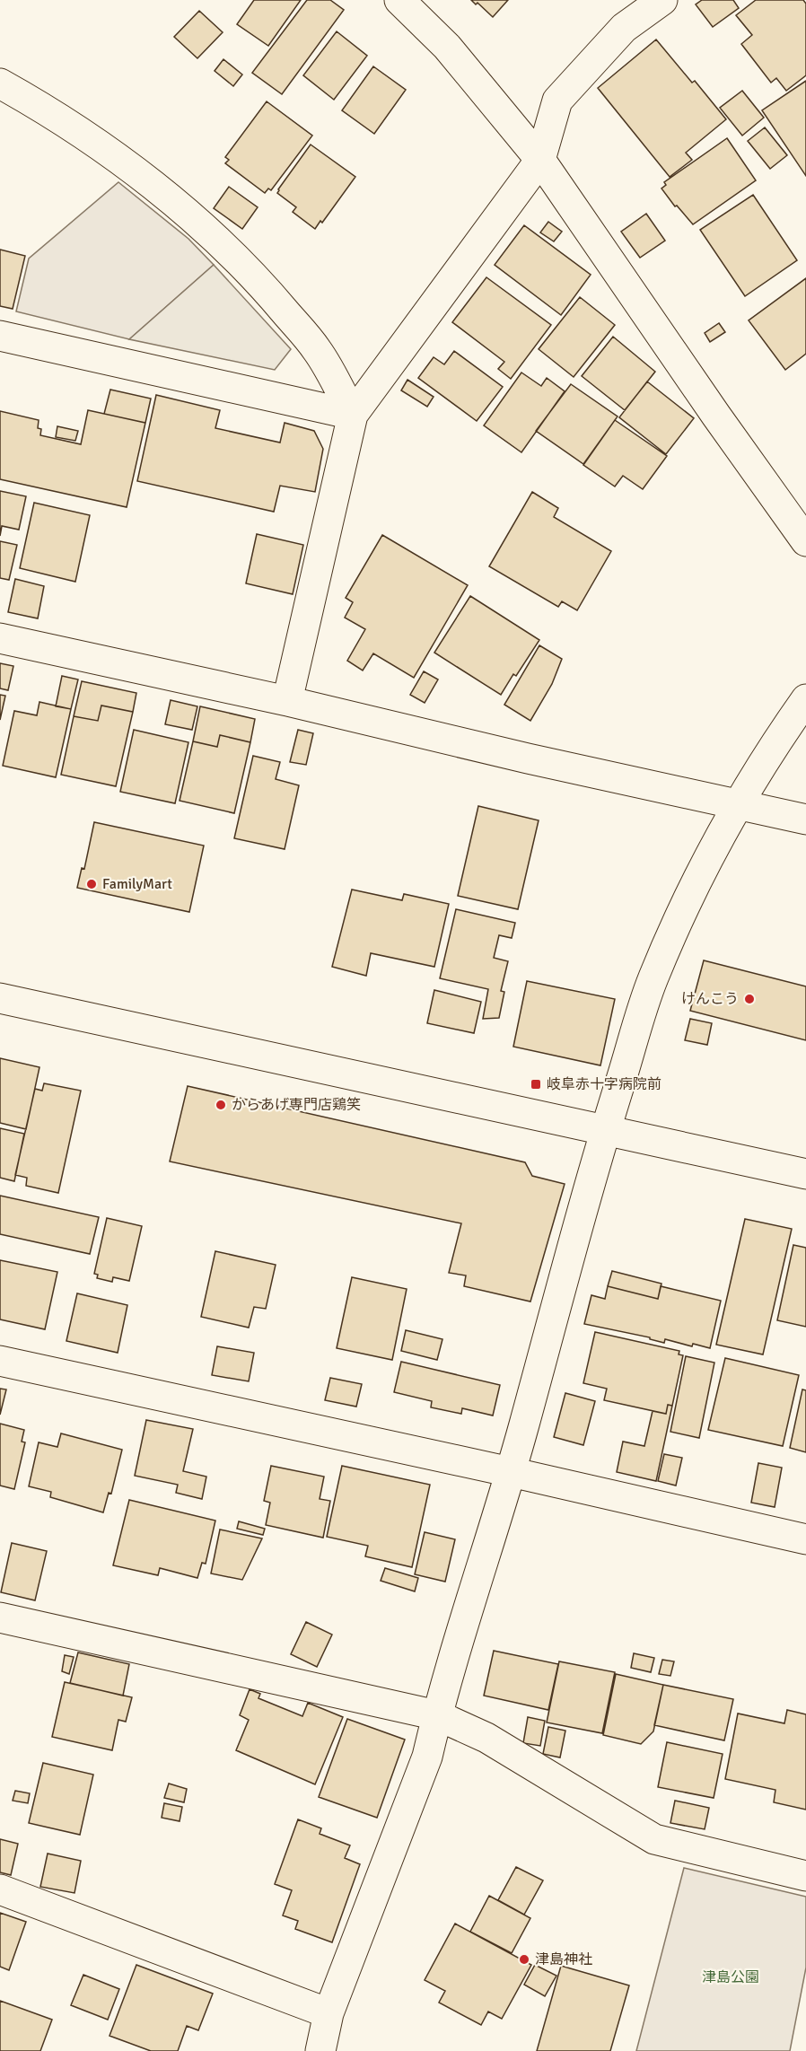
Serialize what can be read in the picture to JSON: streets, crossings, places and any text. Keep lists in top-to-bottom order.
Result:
{
  "parks": ["津島公園"],
  "places": {
    "other": [
      "FamilyMart",
      "けんこう",
      "からあげ専門店鶏笑",
      "津島神社"
    ],
    "transit": ["岐阜赤十字病院前"]
  }
}
